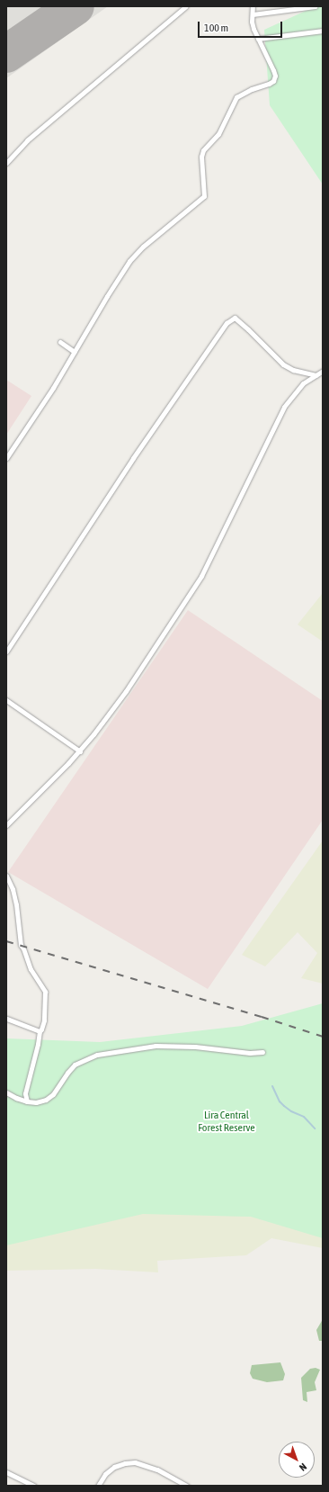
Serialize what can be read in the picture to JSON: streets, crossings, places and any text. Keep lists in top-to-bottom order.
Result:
{
  "parks": ["Lira Central Forest Reserve"],
  "scale_bar": "100 m",
  "north": "bottom right"
}
